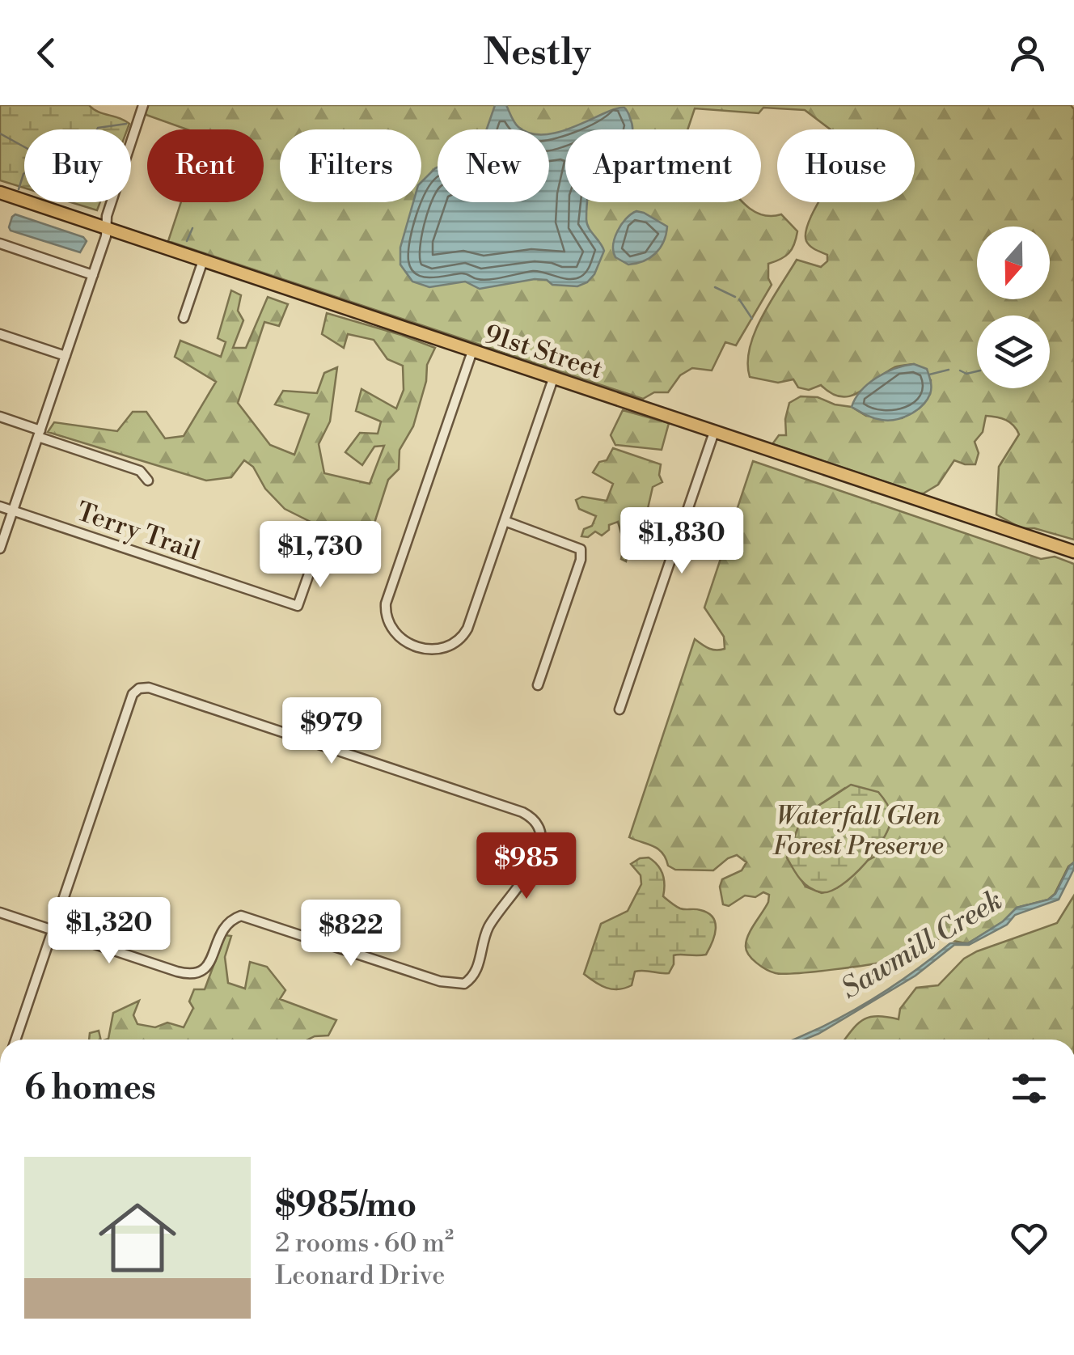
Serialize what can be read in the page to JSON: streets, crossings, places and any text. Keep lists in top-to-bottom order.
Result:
{
  "streets": {
    "main road": ["91st Street"],
    "street": ["Terry Trail"]
  },
  "water": ["Sawmill Creek"],
  "parks": ["Waterfall Glen Forest Preserve"],
  "north": "bottom",
  "page": {
    "header": "Nestly",
    "chip": [
      "Buy",
      "Rent",
      "Filters",
      "New",
      "Apartment",
      "House"
    ],
    "price": [
      "$1,830",
      "$1,730",
      "$979",
      "$985",
      "$1,320",
      "$822"
    ],
    "heading": "6 homes",
    "list": [
      {
        "name": "$985/mo",
        "note": "2 rooms · 60 m² · Leonard Drive"
      }
    ]
  }
}
